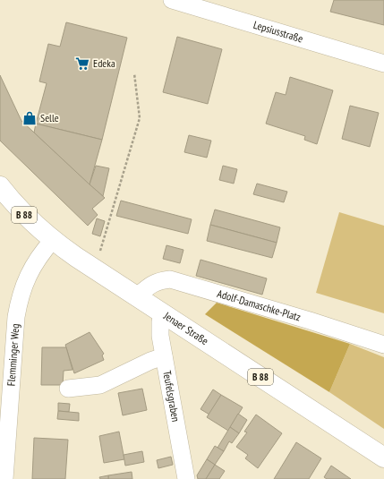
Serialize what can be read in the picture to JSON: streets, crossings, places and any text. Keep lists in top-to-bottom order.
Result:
{
  "streets": {
    "main road": ["B 88", "Jenaer Straße"],
    "street": [
      "Lepsiusstraße",
      "Adolf-Damaschke-Platz",
      "Flemminger Weg",
      "Teufelsgraben"
    ]
  },
  "crossings": [
    ["Adolf-Damaschke-Platz", "Jenaer Straße"],
    ["Jenaer Straße", "Flemminger Weg"],
    ["Jenaer Straße", "Teufelsgraben"]
  ],
  "places": {
    "supermarket": ["Edeka"],
    "shop": ["Selle"]
  }
}
